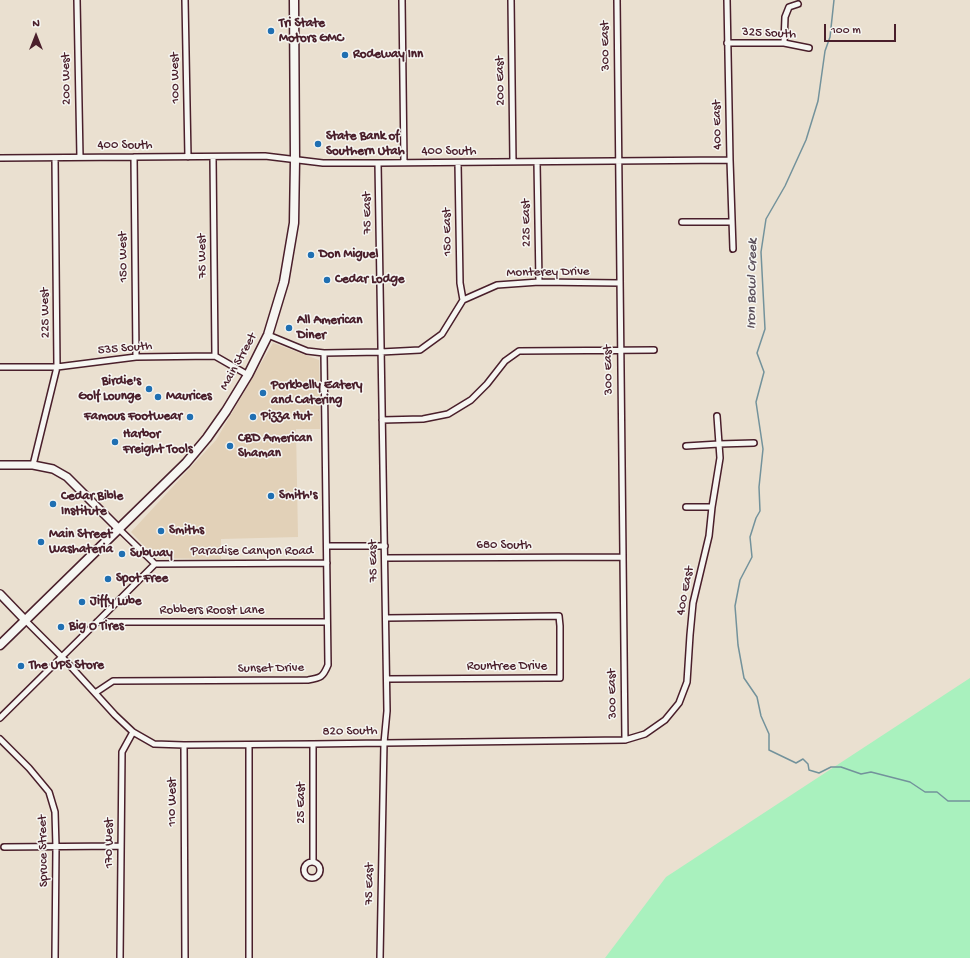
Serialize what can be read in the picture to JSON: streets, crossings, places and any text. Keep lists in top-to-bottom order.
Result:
{
  "streets": {
    "main road": ["Main Street"],
    "street": [
      "325 South",
      "300 East",
      "100 West",
      "200 West",
      "200 East",
      "400 East",
      "400 South",
      "75 East",
      "225 East",
      "150 East",
      "75 West",
      "150 West",
      "Monterey Drive",
      "225 West",
      "535 South",
      "680 South",
      "Paradise Canyon Road",
      "Robbers Roost Lane",
      "Rountree Drive",
      "Sunset Drive",
      "820 South",
      "110 West",
      "25 East",
      "170 West",
      "Spruce Street"
    ]
  },
  "crossings": [
    ["325 South", "400 East"],
    ["300 East", "400 East"],
    ["300 East", "400 South"],
    ["300 East", "Monterey Drive"],
    ["300 East", "680 South"],
    ["300 East", "820 South"],
    ["100 West", "400 South"],
    ["200 West", "400 South"],
    ["200 East", "400 South"],
    ["400 East", "400 South"],
    ["400 East", "820 South"],
    ["400 South", "75 East"],
    ["400 South", "225 East"],
    ["400 South", "150 East"],
    ["400 South", "75 West"],
    ["400 South", "150 West"],
    ["400 South", "225 West"],
    ["400 South", "Main Street"],
    ["75 East", "680 South"],
    ["75 East", "Rountree Drive"],
    ["75 East", "820 South"],
    ["225 East", "Monterey Drive"],
    ["150 East", "Monterey Drive"],
    ["75 West", "535 South"],
    ["150 West", "535 South"],
    ["225 West", "535 South"],
    ["Paradise Canyon Road", "Sunset Drive"],
    ["Robbers Roost Lane", "Sunset Drive"],
    ["Sunset Drive", "820 South"],
    ["820 South", "110 West"],
    ["820 South", "25 East"],
    ["820 South", "170 West"]
  ],
  "water": ["Iron Bowl Creek"],
  "places": [
    "Tri State Motors GMC",
    "Rodeway Inn",
    "State Bank of Southern Utah",
    "Don Miguel",
    "Cedar Lodge",
    "All American Diner",
    "Birdie's Golf Lounge",
    "Porkbelly Eatery and Catering",
    "Maurices",
    "Famous Footwear",
    "Pizza Hut",
    "Harbor Freight Tools",
    "CBD American Shaman",
    "Smith's",
    "Cedar Bible Institute",
    "Smiths",
    "Main Street Washateria",
    "Subway",
    "Spot Free",
    "Jiffy Lube",
    "Big O Tires",
    "The UPS Store"
  ],
  "scale_bar": "100 m",
  "north": "top"
}
